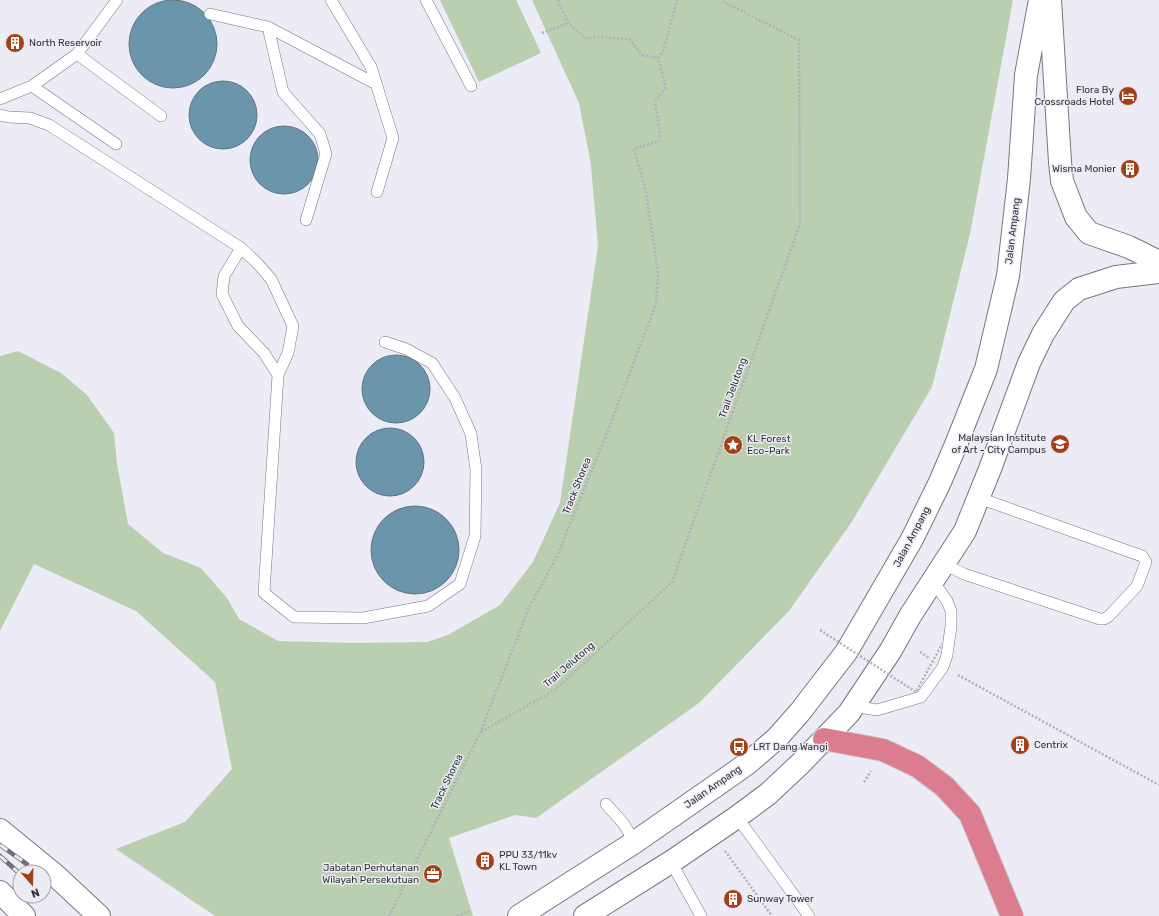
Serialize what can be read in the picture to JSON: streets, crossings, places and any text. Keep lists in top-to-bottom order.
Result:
{
  "streets": {
    "street": ["Jalan Ampang"],
    "path": ["Trail Jelutong", "Track Shorea"]
  },
  "crossings": [
    ["Trail Jelutong", "Track Shorea"]
  ],
  "places": {
    "building": [
      "North Reservoir",
      "Wisma Monier",
      "Centrix",
      "PPU 33/11kv KL Town",
      "Sunway Tower"
    ],
    "hotel": ["Flora By Crossroads Hotel"],
    "school or university": ["Malaysian Institute of Art - City Campus"],
    "place": ["KL Forest Eco-Park"],
    "bus stop": ["LRT Dang Wangi"],
    "office": ["Jabatan Perhutanan Wilayah Persekutuan"]
  },
  "north": "bottom"
}
